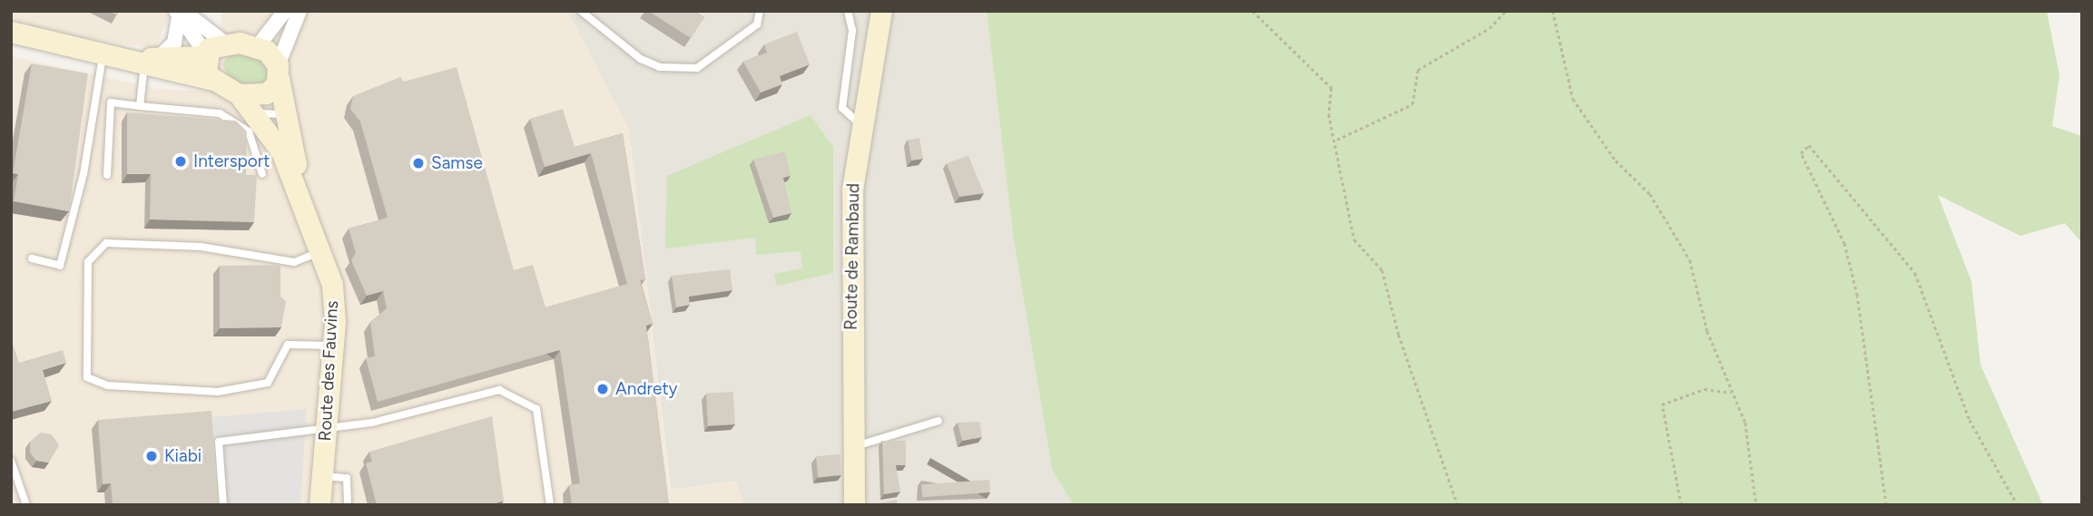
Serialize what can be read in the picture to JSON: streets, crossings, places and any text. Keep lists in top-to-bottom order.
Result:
{
  "streets": {
    "street": ["Route de Rambaud", "Route des Fauvins"]
  },
  "places": [
    "Intersport",
    "Samse",
    "Andrety",
    "Kiabi"
  ]
}
